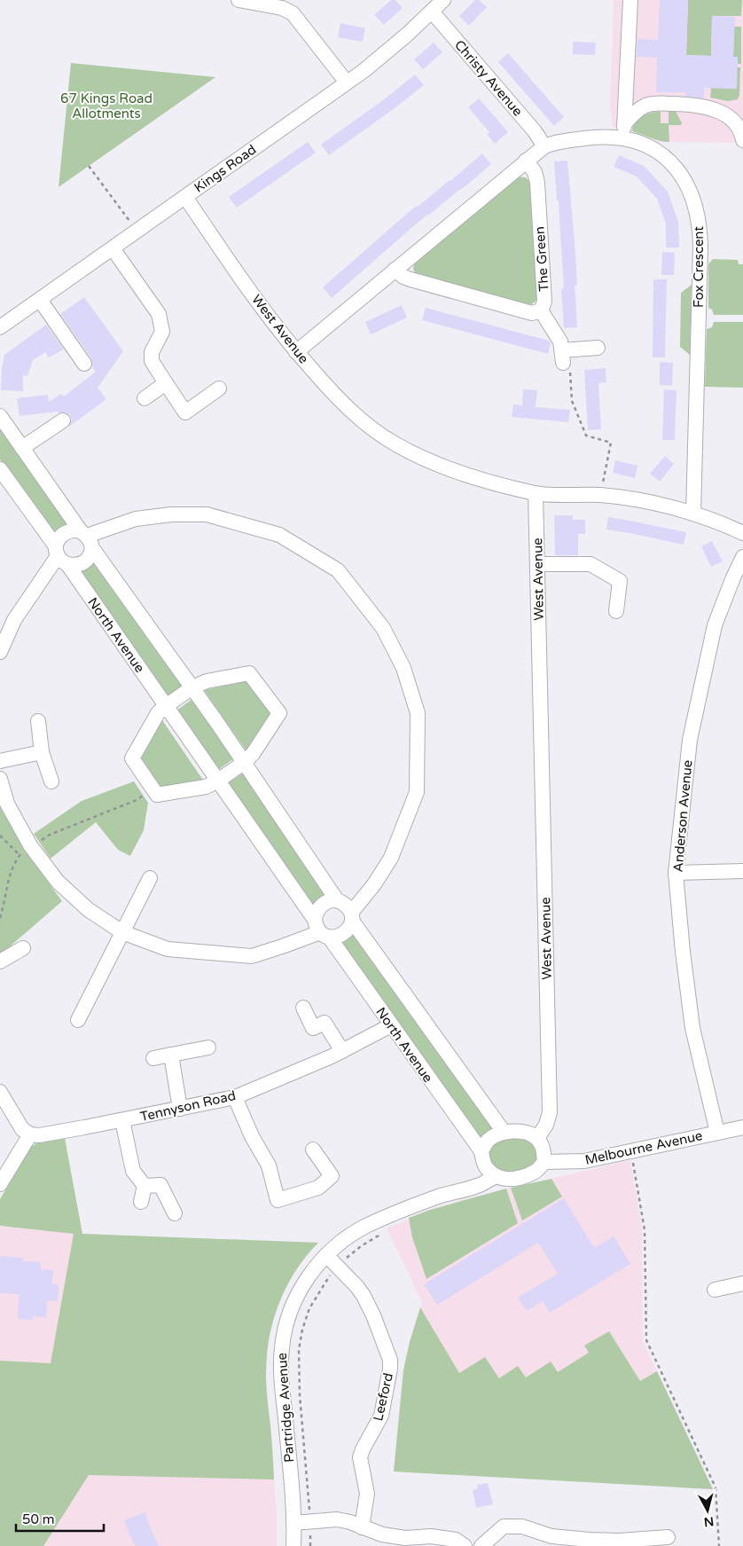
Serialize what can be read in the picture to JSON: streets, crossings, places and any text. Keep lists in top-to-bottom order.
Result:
{
  "streets": {
    "street": [
      "Christy Avenue",
      "Kings Road",
      "The Green",
      "Fox Crescent",
      "West Avenue",
      "North Avenue",
      "Anderson Avenue",
      "Tennyson Road",
      "Melbourne Avenue",
      "Leeford",
      "Partridge Avenue"
    ]
  },
  "crossings": [
    ["Christy Avenue", "Kings Road"],
    ["Christy Avenue", "Fox Crescent"],
    ["Kings Road", "West Avenue"],
    ["West Avenue", "North Avenue"],
    ["West Avenue", "Melbourne Avenue"],
    ["West Avenue", "Partridge Avenue"],
    ["North Avenue", "Tennyson Road"],
    ["North Avenue", "Melbourne Avenue"],
    ["North Avenue", "Partridge Avenue"],
    ["Anderson Avenue", "Melbourne Avenue"],
    ["Melbourne Avenue", "Partridge Avenue"],
    ["Leeford", "Partridge Avenue"]
  ],
  "parks": ["67 Kings Road Allotments"],
  "scale_bar": "50 m",
  "north": "bottom"
}
